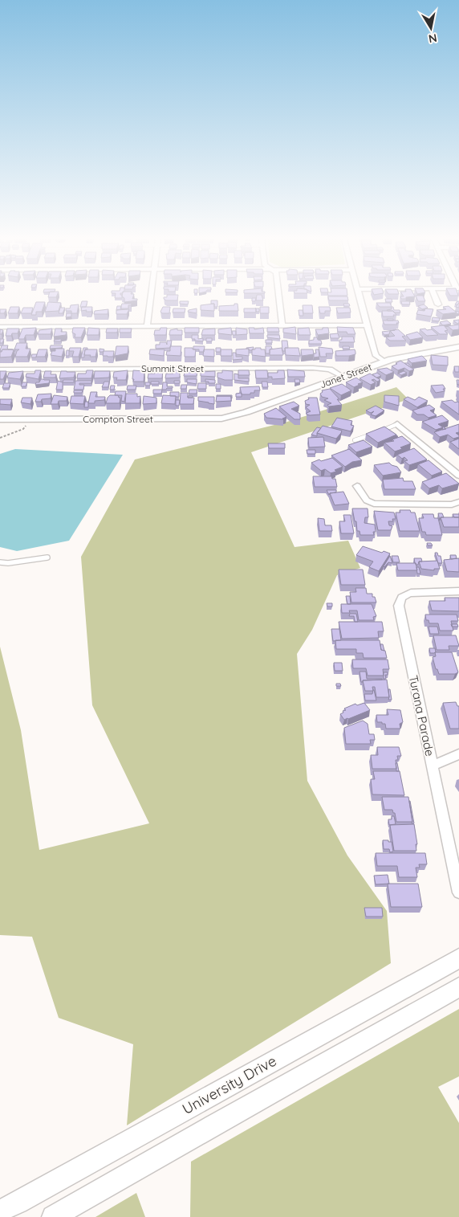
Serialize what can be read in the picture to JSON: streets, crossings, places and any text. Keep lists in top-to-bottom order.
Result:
{
  "streets": {
    "main road": ["University Drive"],
    "street": [
      "Summit Street",
      "Janet Street",
      "Compton Street",
      "Turana Parade"
    ]
  },
  "crossings": [
    ["Summit Street", "Janet Street"],
    ["Janet Street", "Compton Street"]
  ],
  "north": "bottom"
}
